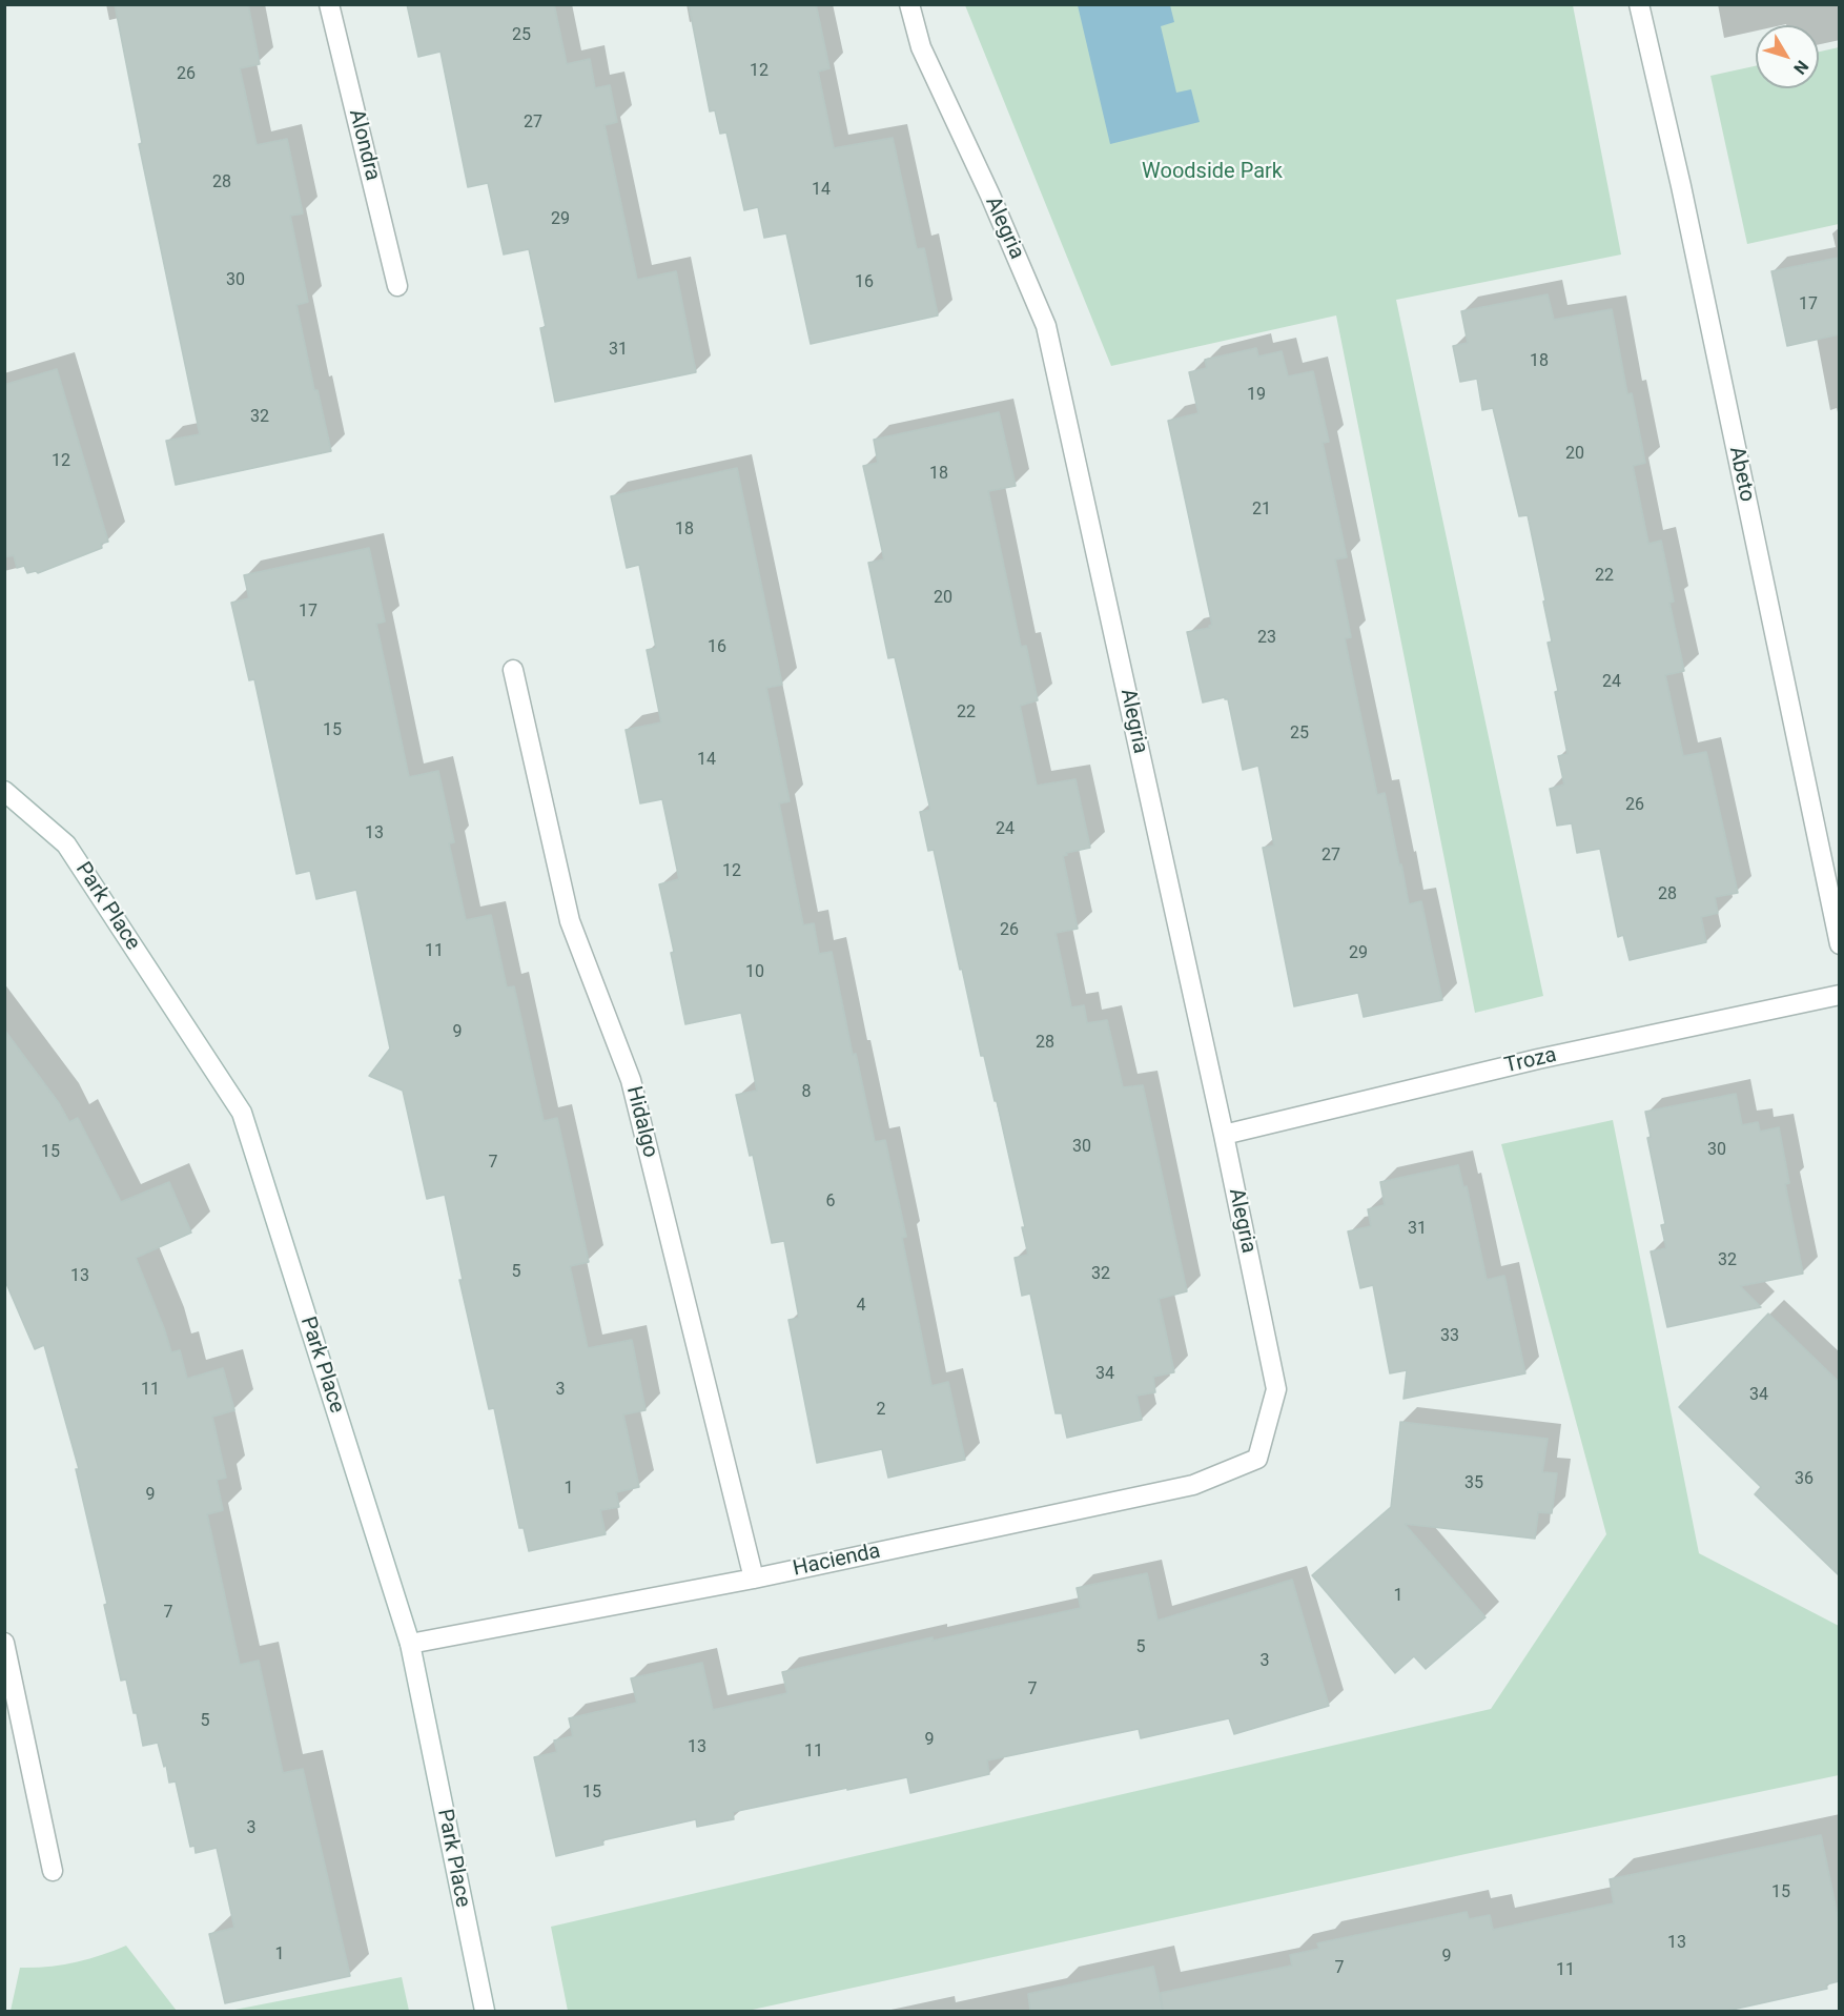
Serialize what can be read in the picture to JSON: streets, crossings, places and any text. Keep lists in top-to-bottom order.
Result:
{
  "streets": {
    "street": [
      "Alondra",
      "Alegria",
      "Abeto",
      "Park Place",
      "Troza",
      "Hidalgo",
      "Hacienda"
    ]
  },
  "crossings": [
    ["Alegria", "Troza"],
    ["Alegria", "Hacienda"],
    ["Park Place", "Hacienda"],
    ["Hidalgo", "Hacienda"]
  ],
  "parks": ["Woodside Park"],
  "house_numbers": [
    "25",
    "12",
    "26",
    "27",
    "28",
    "14",
    "29",
    "30",
    "16",
    "17",
    "31",
    "18",
    "19",
    "32",
    "20",
    "12",
    "18",
    "21",
    "18",
    "22",
    "20",
    "17",
    "23",
    "16",
    "24",
    "22",
    "15",
    "25",
    "14",
    "26",
    "24",
    "13",
    "27",
    "12",
    "28",
    "26",
    "11",
    "29",
    "10",
    "9",
    "28",
    "8",
    "30",
    "30",
    "15",
    "7",
    "6",
    "31",
    "32",
    "5",
    "32",
    "13",
    "4",
    "33",
    "34",
    "11",
    "3",
    "34",
    "2",
    "36",
    "35",
    "1",
    "9",
    "1",
    "7",
    "5",
    "3",
    "7",
    "5",
    "9",
    "13",
    "11",
    "15",
    "3",
    "15",
    "13",
    "1",
    "9",
    "7",
    "11"
  ],
  "north": "bottom right"
}
